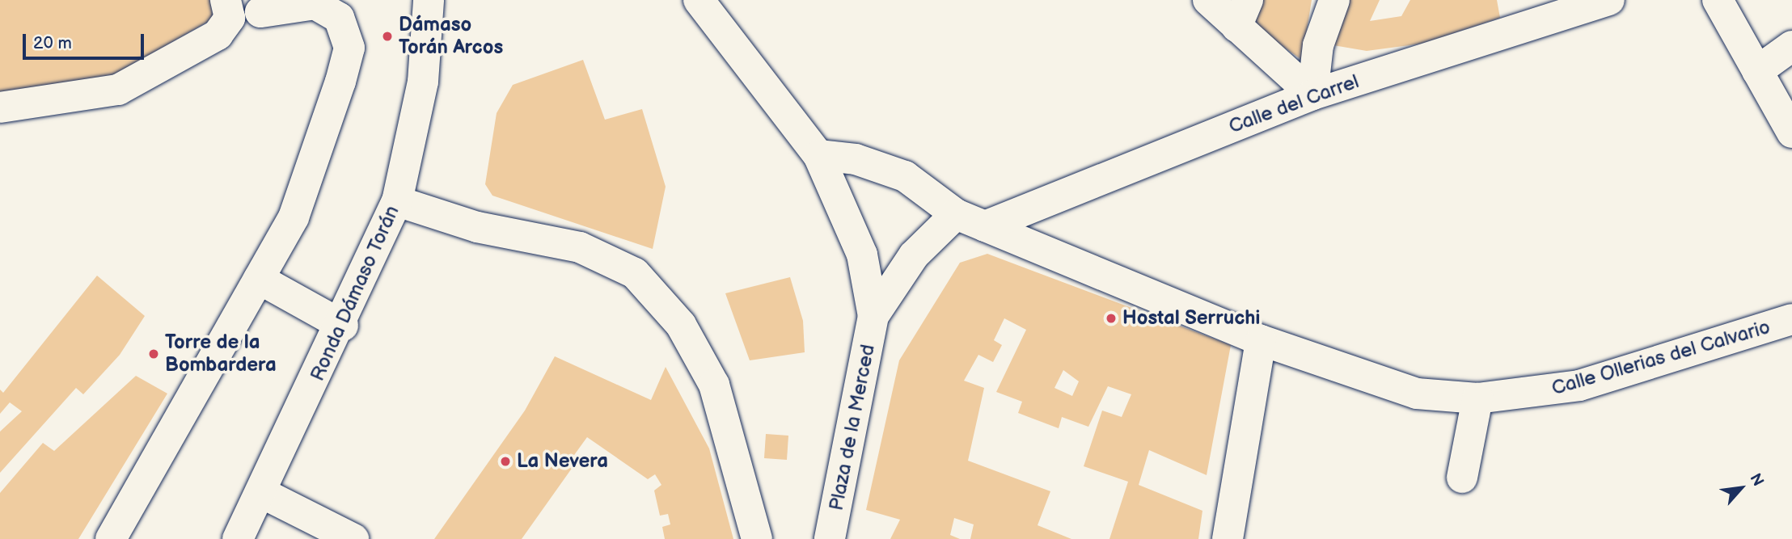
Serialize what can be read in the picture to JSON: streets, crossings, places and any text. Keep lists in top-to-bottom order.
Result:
{
  "streets": {
    "street": [
      "Calle del Carrel",
      "Ronda Dámaso Torán",
      "Calle Ollerias del Calvario",
      "Plaza de la Merced"
    ]
  },
  "crossings": [
    ["Calle del Carrel", "Calle Ollerias del Calvario"],
    ["Calle Ollerias del Calvario", "Plaza de la Merced"]
  ],
  "places": [
    "Dámaso Torán Arcos",
    "Hostal Serruchi",
    "Torre de la Bombardera",
    "La Nevera"
  ],
  "scale_bar": "20 m",
  "north": "top right"
}
